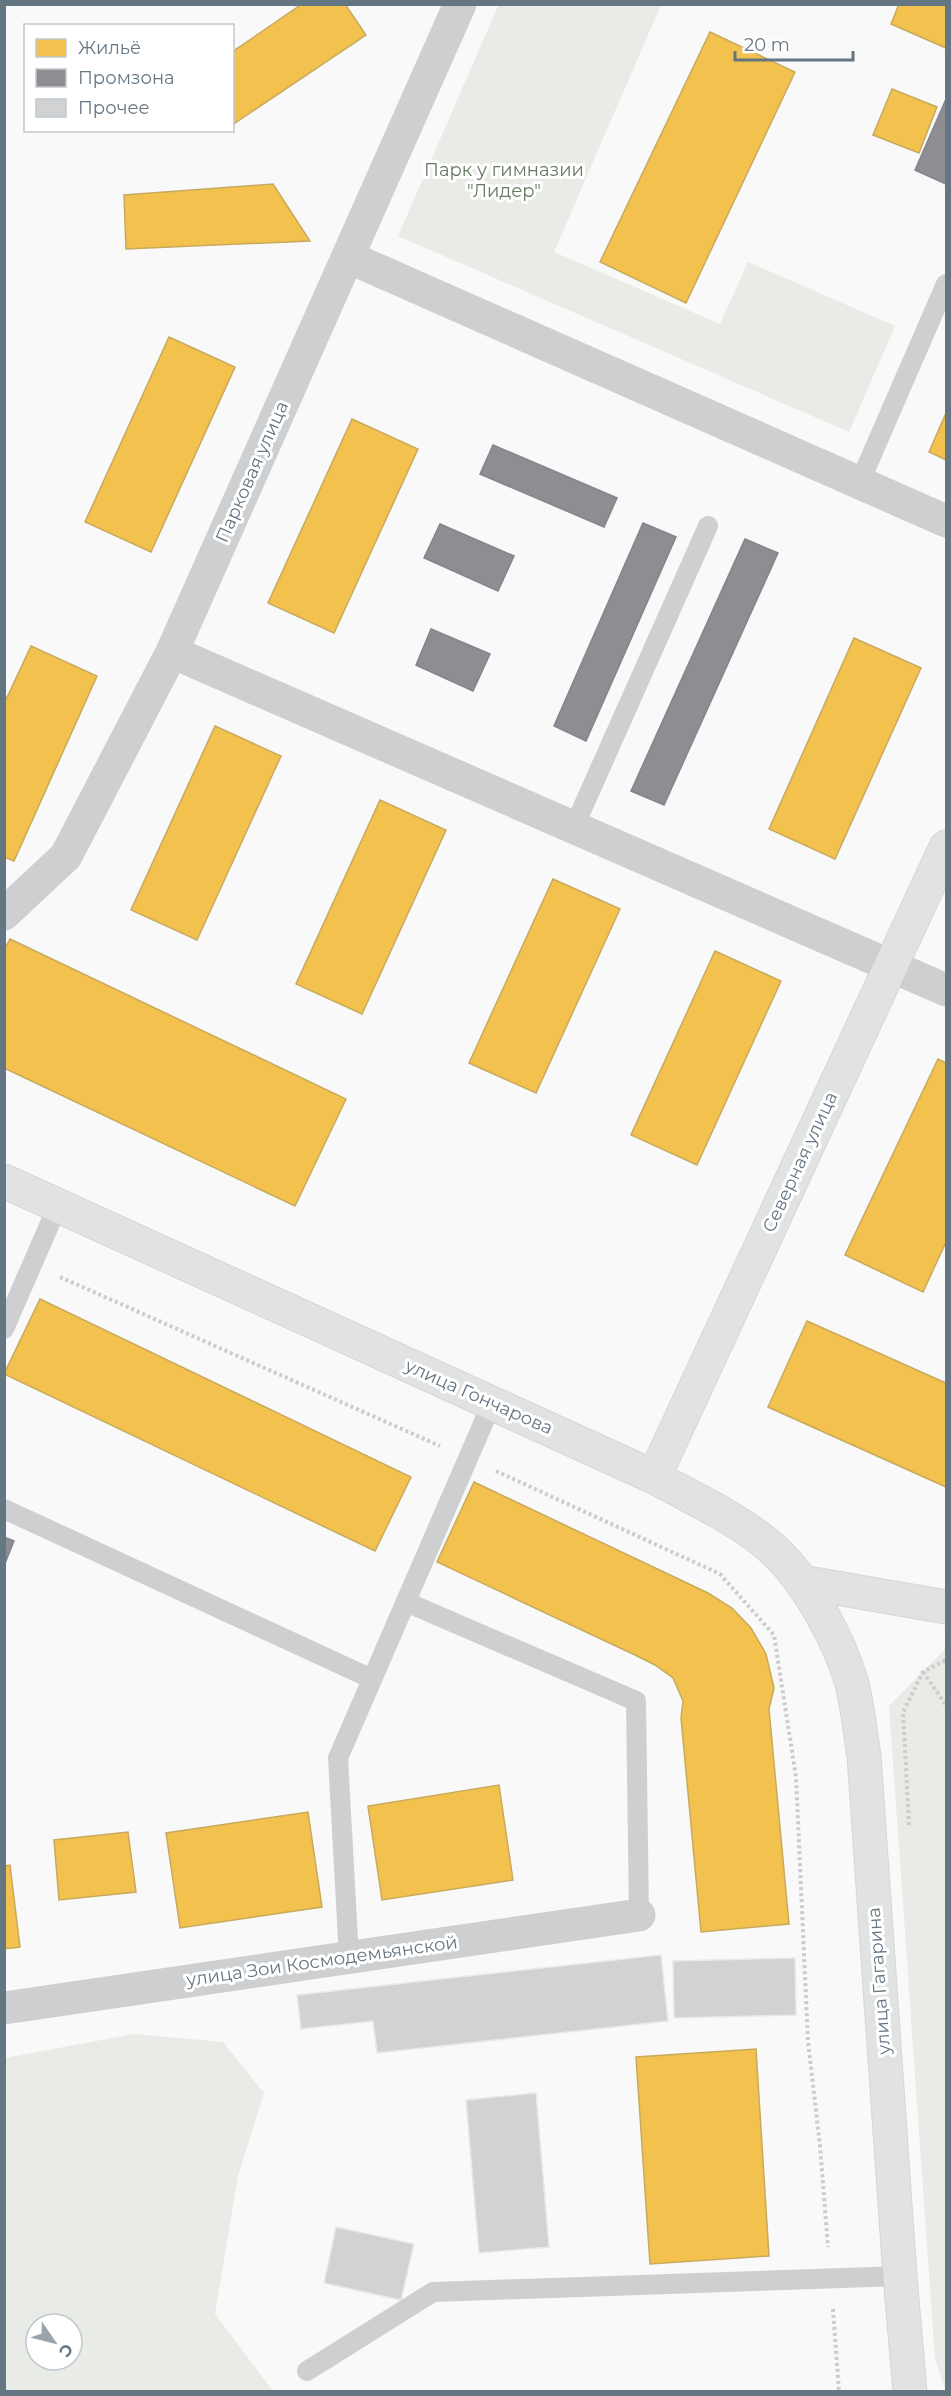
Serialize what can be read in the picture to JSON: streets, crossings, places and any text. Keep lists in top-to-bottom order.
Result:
{
  "streets": {
    "main road": ["Северная улица", "улица Гончарова", "улица Гагарина"],
    "street": ["Парковая улица", "улица Зои Космодемьянской"]
  },
  "crossings": [
    ["Северная улица", "улица Гончарова"],
    ["улица Гончарова", "улица Гагарина"]
  ],
  "parks": ["Парк у гимназии \"Лидер\""],
  "legend": ["Жильё", "Промзона", "Прочее"],
  "scale_bar": "20 m",
  "north": "bottom right"
}
